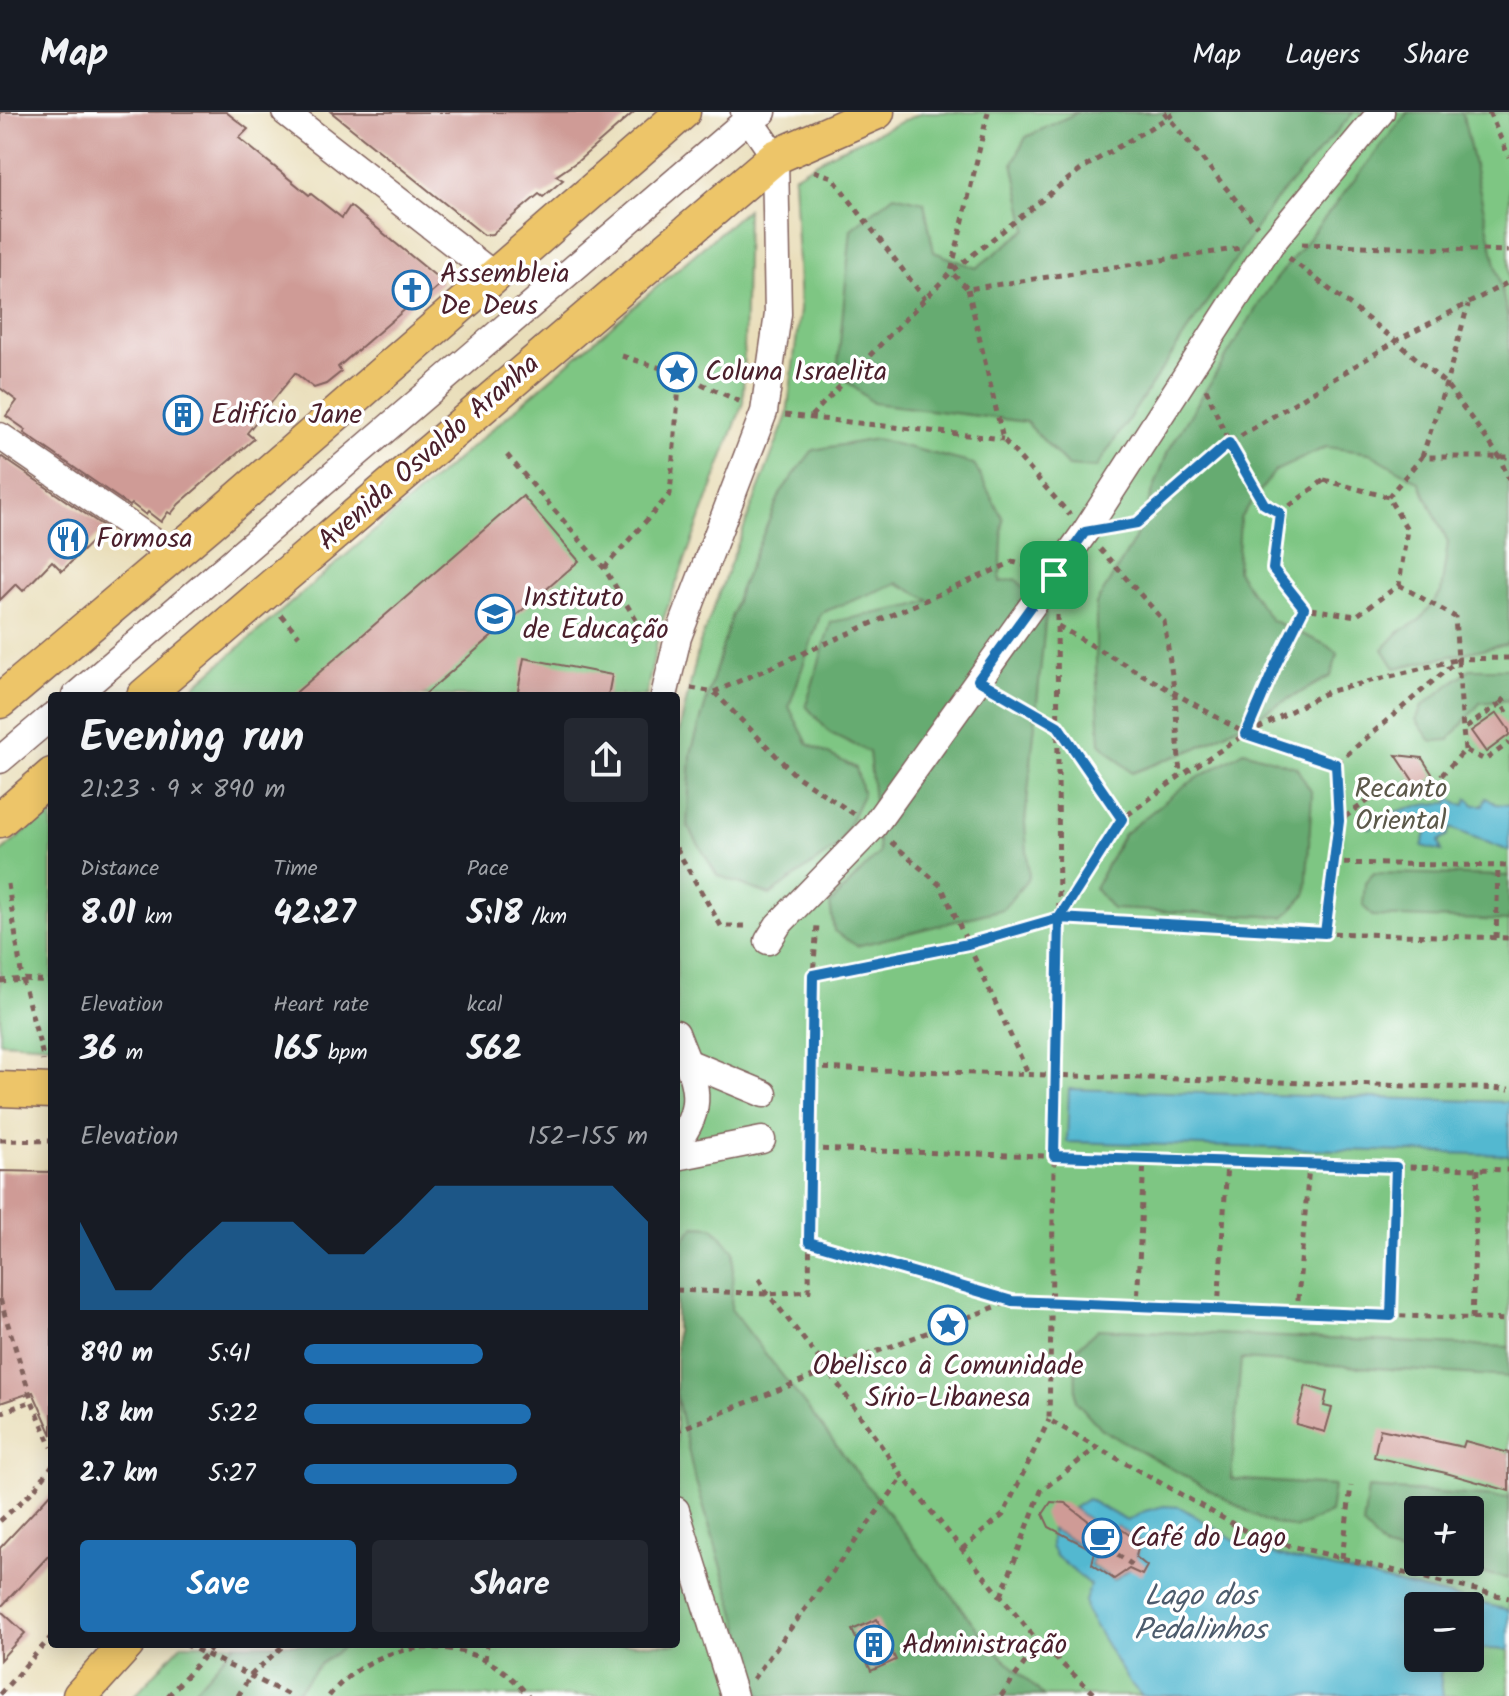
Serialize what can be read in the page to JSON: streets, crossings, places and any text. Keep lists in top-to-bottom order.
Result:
{
  "streets": {
    "main road": ["Avenida Osvaldo Aranha"]
  },
  "water": ["Lago dos Pedalinhos"],
  "parks": ["Recanto Oriental"],
  "places": {
    "church": ["Assembleia De Deus"],
    "place": ["Coluna Israelita", "Obelisco à Comunidade Sírio-Libanesa"],
    "building": ["Edifício Jane", "Administração"],
    "restaurant": ["Formosa"],
    "school or university": ["Instituto de Educação"],
    "cafe": ["Café do Lago"]
  },
  "page": {
    "header": "Map",
    "nav": ["Map", "Layers", "Share"],
    "heading": ["Evening run", "21:23 · 9 × 890 m"],
    "stats": [
      ["Distance", "8.01 km"],
      ["Time", "42:27"],
      ["Pace", "5:18 /km"],
      ["Elevation", "36 m"],
      ["Heart rate", "165 bpm"],
      ["kcal", "562"]
    ],
    "chart": ["Elevation", "152–155 m"],
    "list": [
      {
        "name": "890 m",
        "note": "5:41"
      },
      {
        "name": "1.8 km",
        "note": "5:22"
      },
      {
        "name": "2.7 km",
        "note": "5:27"
      }
    ],
    "map_buttons": ["+", "−"],
    "buttons": ["Save", "Share"]
  }
}
